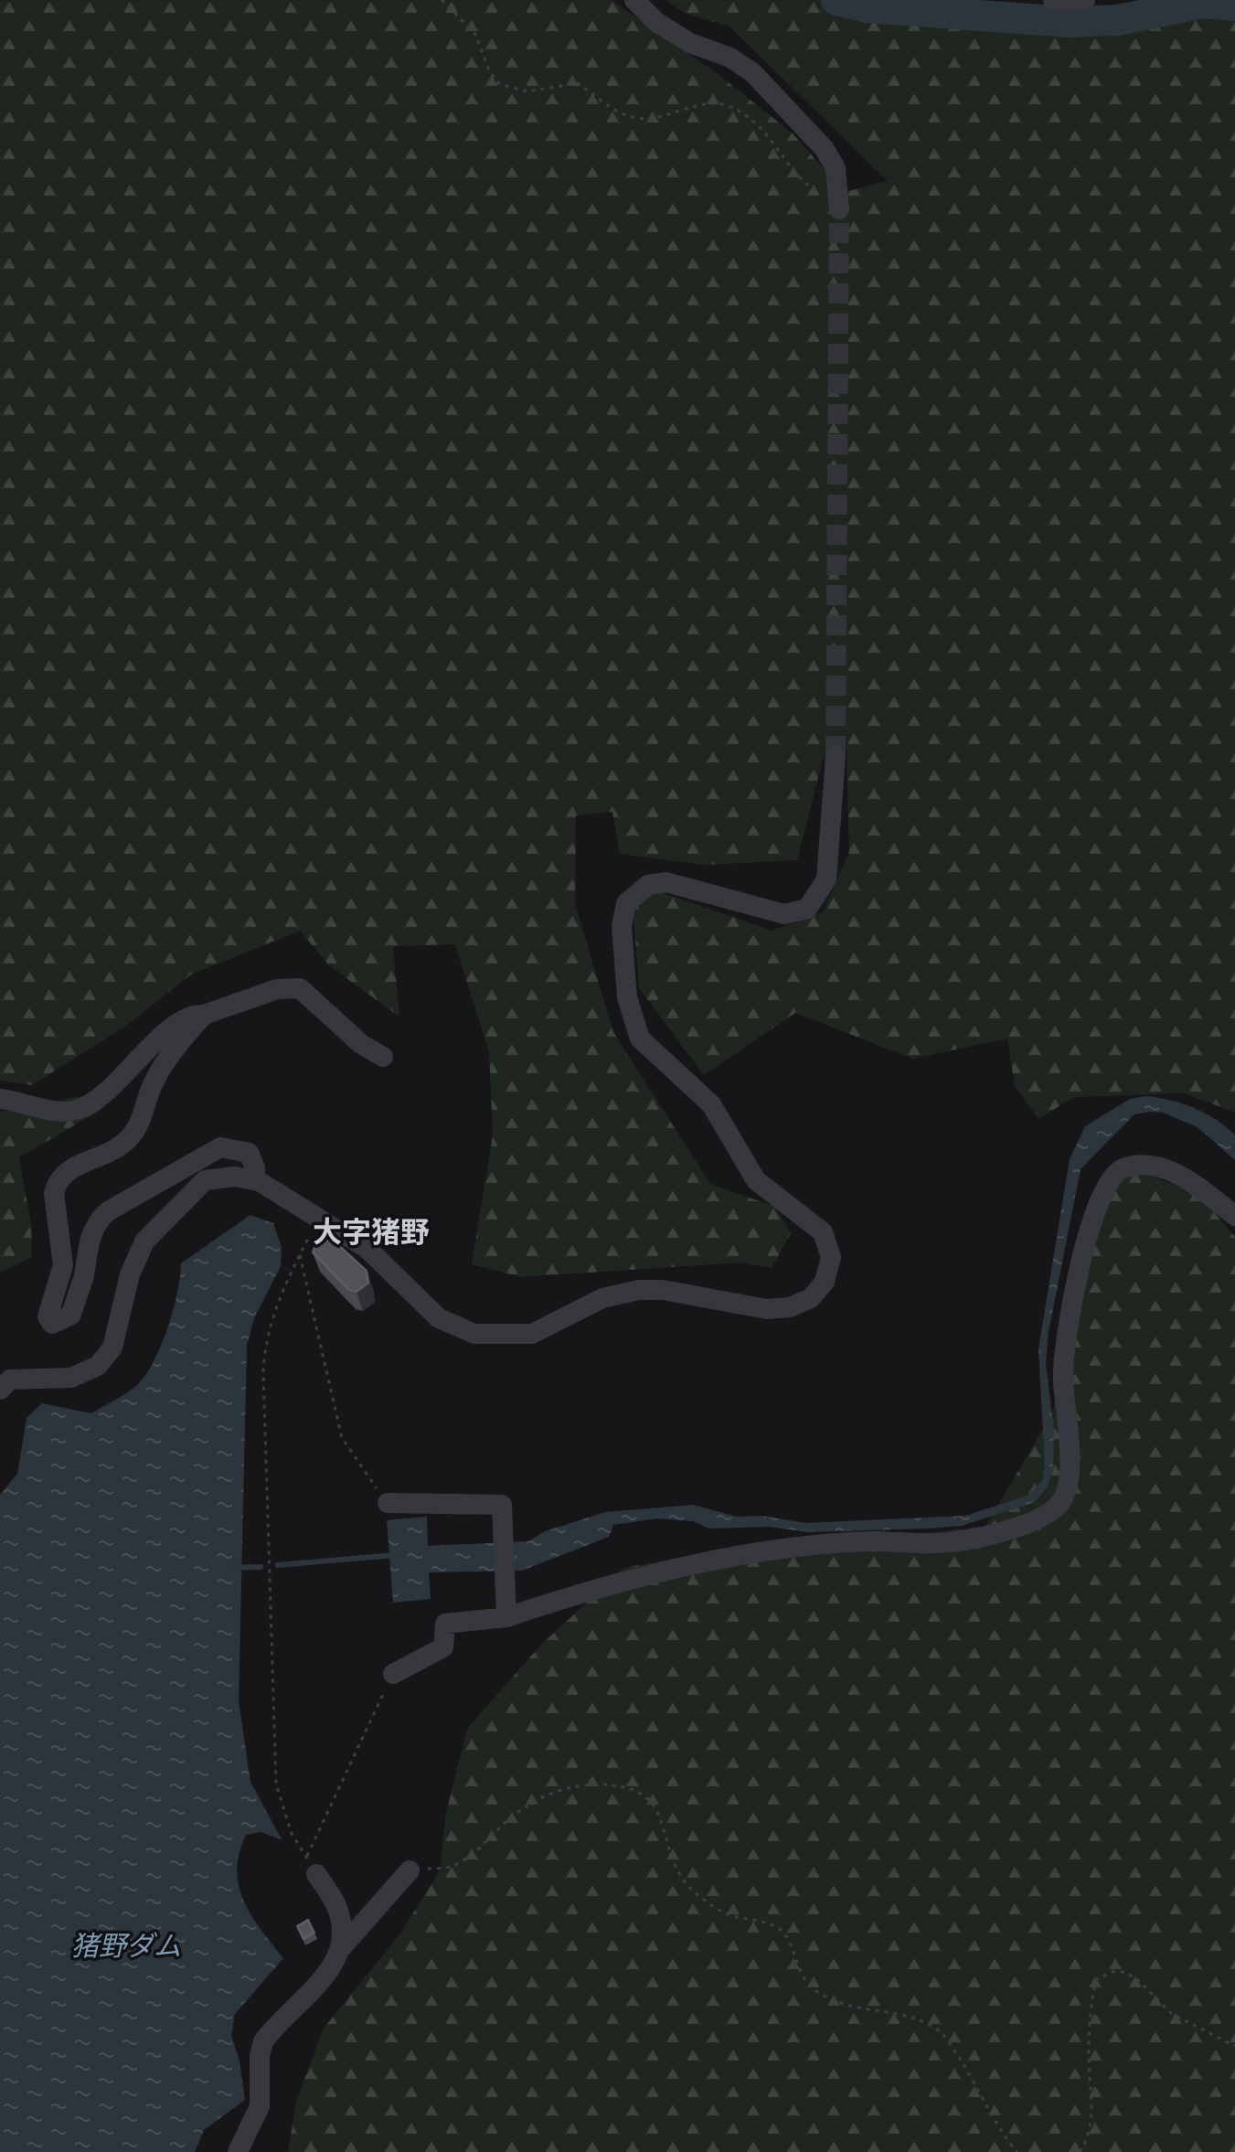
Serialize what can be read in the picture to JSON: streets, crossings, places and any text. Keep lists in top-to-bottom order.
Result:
{
  "districts": ["大字猪野"],
  "water": ["猪野ダム"]
}
